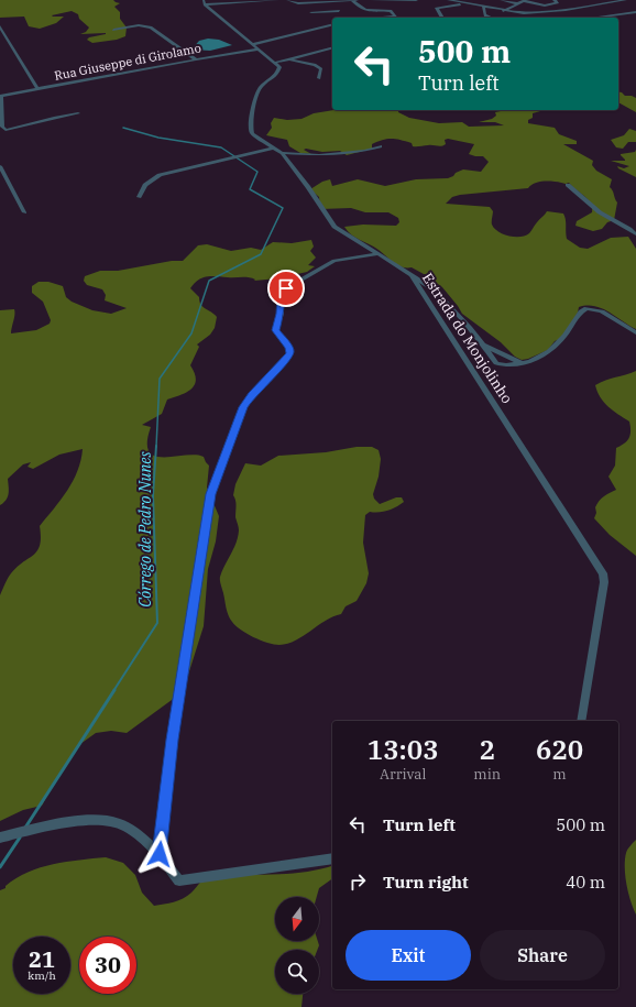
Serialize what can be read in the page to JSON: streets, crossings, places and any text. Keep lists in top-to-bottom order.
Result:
{
  "streets": {
    "street": ["Rua Giuseppe di Girolamo", "Estrada do Monjolinho"]
  },
  "water": ["Córrego de Pedro Nunes"],
  "north": "bottom",
  "page": {
    "turn": ["500 m", "Turn left"],
    "eta": [
      "13:03",
      "Arrival",
      "2",
      "min",
      "620",
      "m"
    ],
    "list": [
      {
        "name": "Turn left",
        "value": "500 m"
      },
      {
        "name": "Turn right",
        "value": "40 m"
      }
    ],
    "buttons": ["Exit", "Share"],
    "speed": "21 km/h",
    "limit": "30"
  }
}
